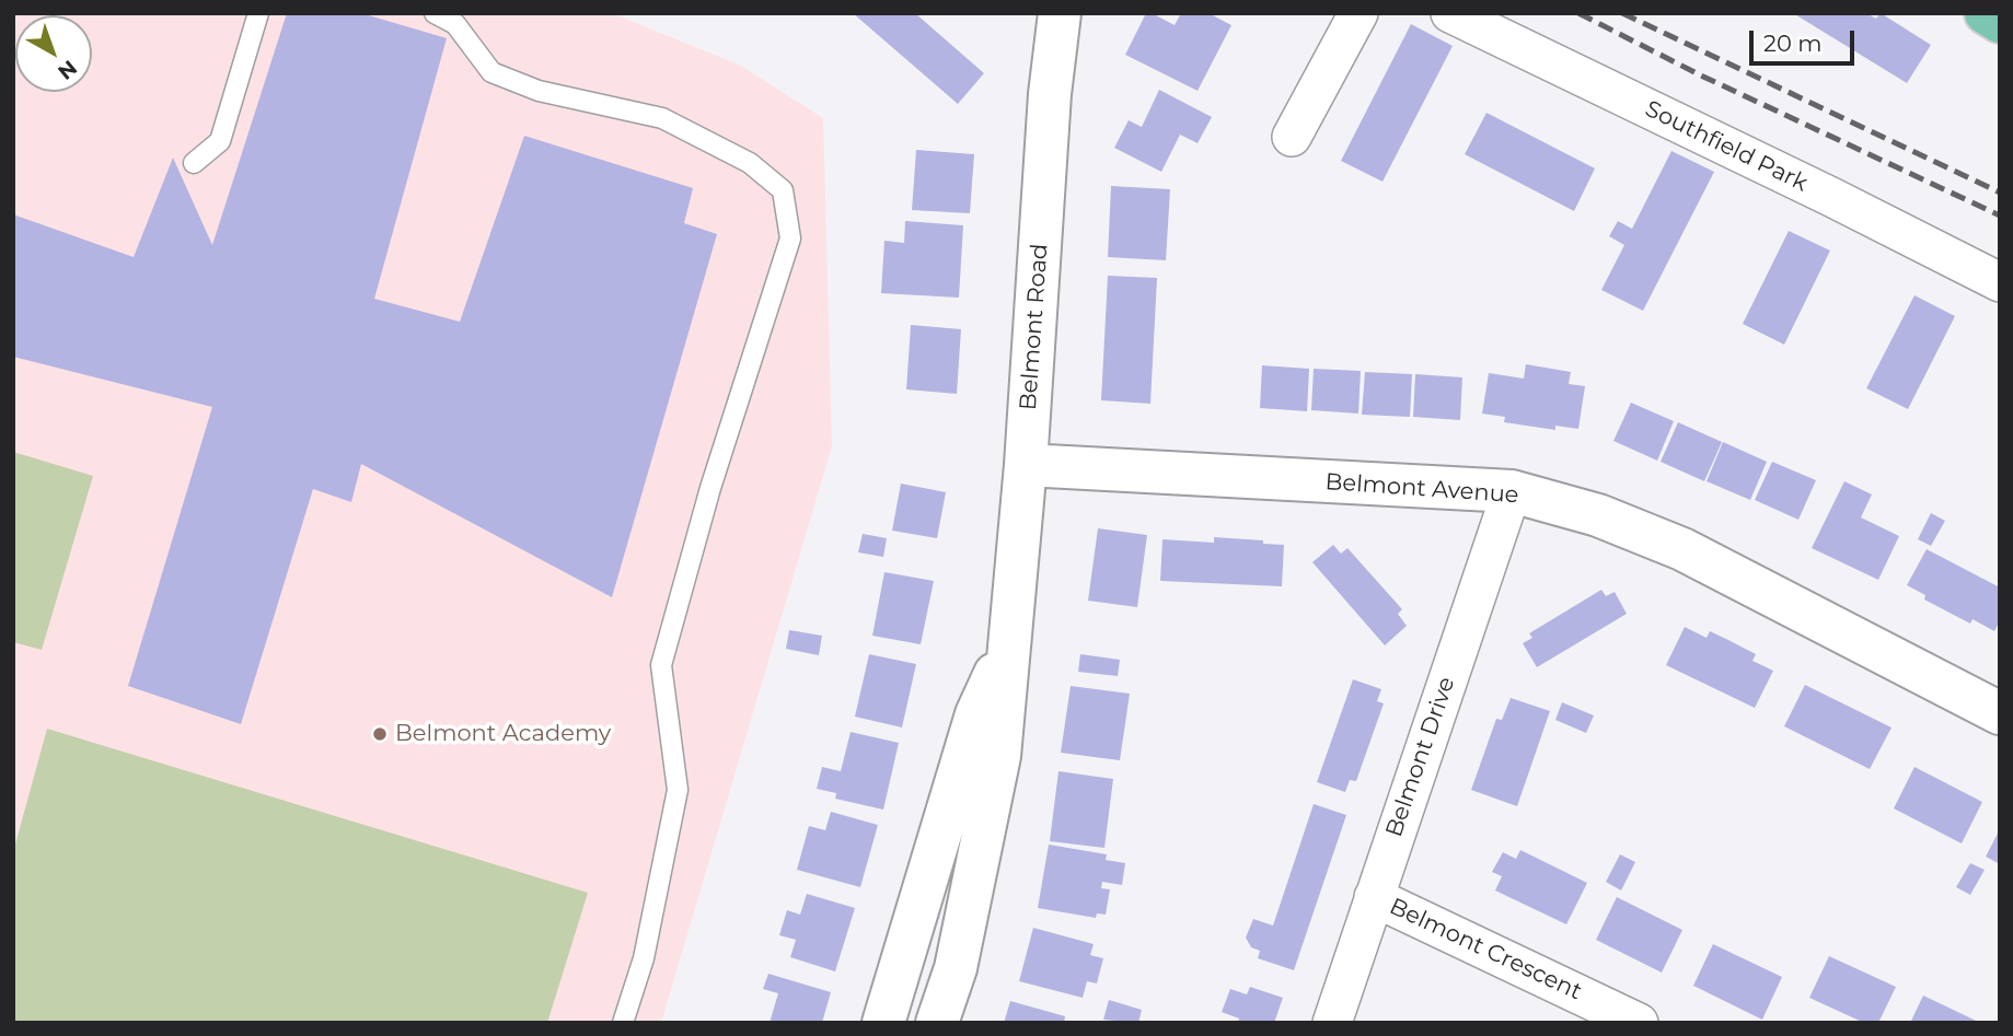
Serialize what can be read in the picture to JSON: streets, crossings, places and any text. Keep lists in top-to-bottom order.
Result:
{
  "streets": {
    "street": [
      "Southfield Park",
      "Belmont Road",
      "Belmont Avenue",
      "Belmont Drive",
      "Belmont Crescent"
    ]
  },
  "crossings": [
    ["Belmont Road", "Belmont Avenue"],
    ["Belmont Avenue", "Belmont Drive"],
    ["Belmont Drive", "Belmont Crescent"]
  ],
  "places": ["Belmont Academy"],
  "scale_bar": "20 m",
  "north": "bottom right"
}
